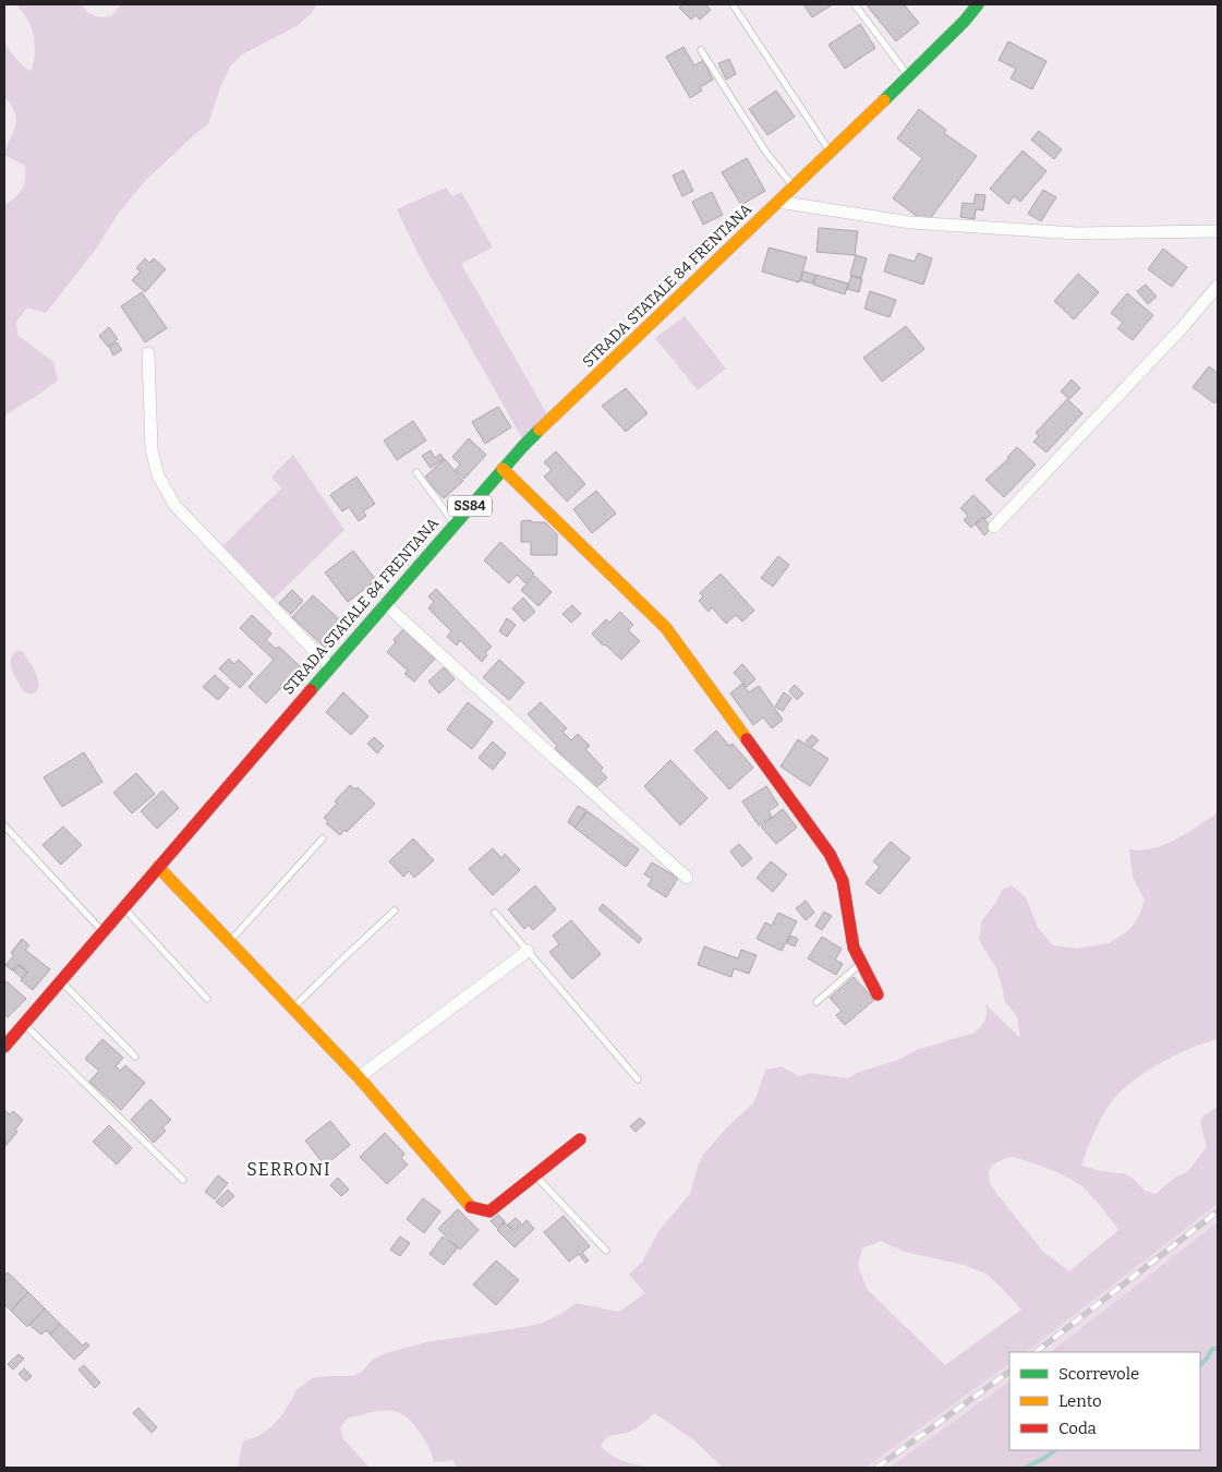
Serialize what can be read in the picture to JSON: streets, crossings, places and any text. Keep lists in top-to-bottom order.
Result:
{
  "streets": {
    "main road": ["STRADA STATALE 84 FRENTANA", "SS84"]
  },
  "districts": ["SERRONI"],
  "legend": ["Scorrevole", "Lento", "Coda"]
}
